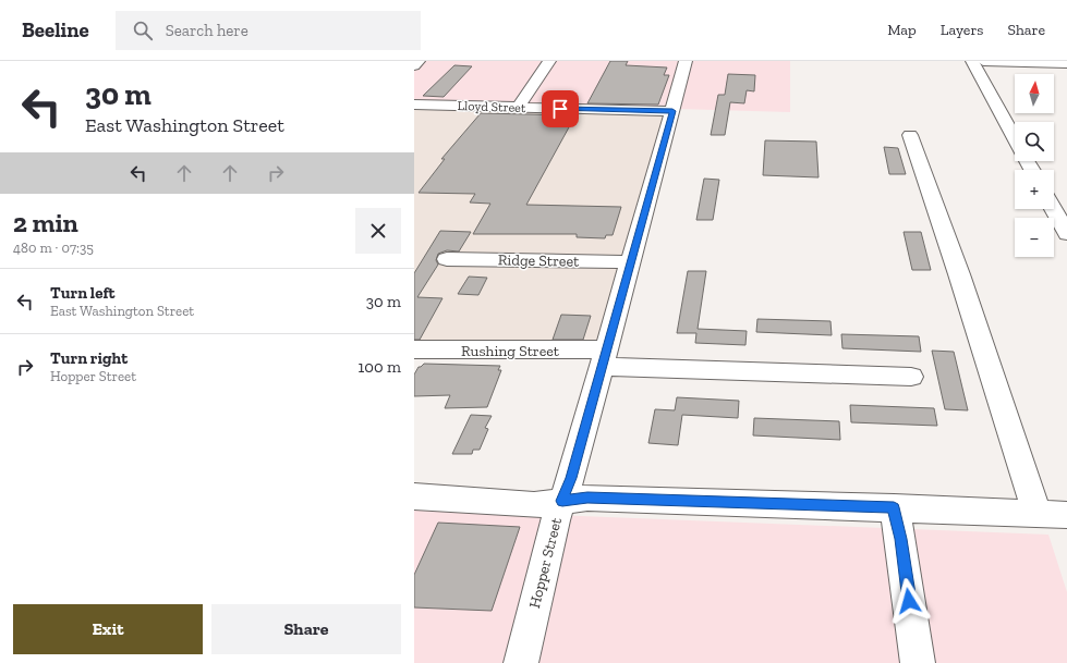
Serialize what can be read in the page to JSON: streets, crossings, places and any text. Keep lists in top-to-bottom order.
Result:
{
  "streets": {
    "street": [
      "Lloyd Street",
      "Ridge Street",
      "Rushing Street",
      "Hopper Street"
    ]
  },
  "crossings": [
    ["Lloyd Street", "Hopper Street"],
    ["Ridge Street", "Hopper Street"],
    ["Rushing Street", "Hopper Street"]
  ],
  "north": "top",
  "page": {
    "header": "Beeline",
    "search": "Search here",
    "nav": ["Map", "Layers", "Share"],
    "turn": ["30 m", "East Washington Street"],
    "map_buttons": ["+", "−"],
    "heading": ["2 min", "480 m · 07:35"],
    "list": [
      {
        "name": "Turn left",
        "note": "East Washington Street",
        "value": "30 m"
      },
      {
        "name": "Turn right",
        "note": "Hopper Street",
        "value": "100 m"
      }
    ],
    "buttons": ["Exit", "Share"]
  }
}
